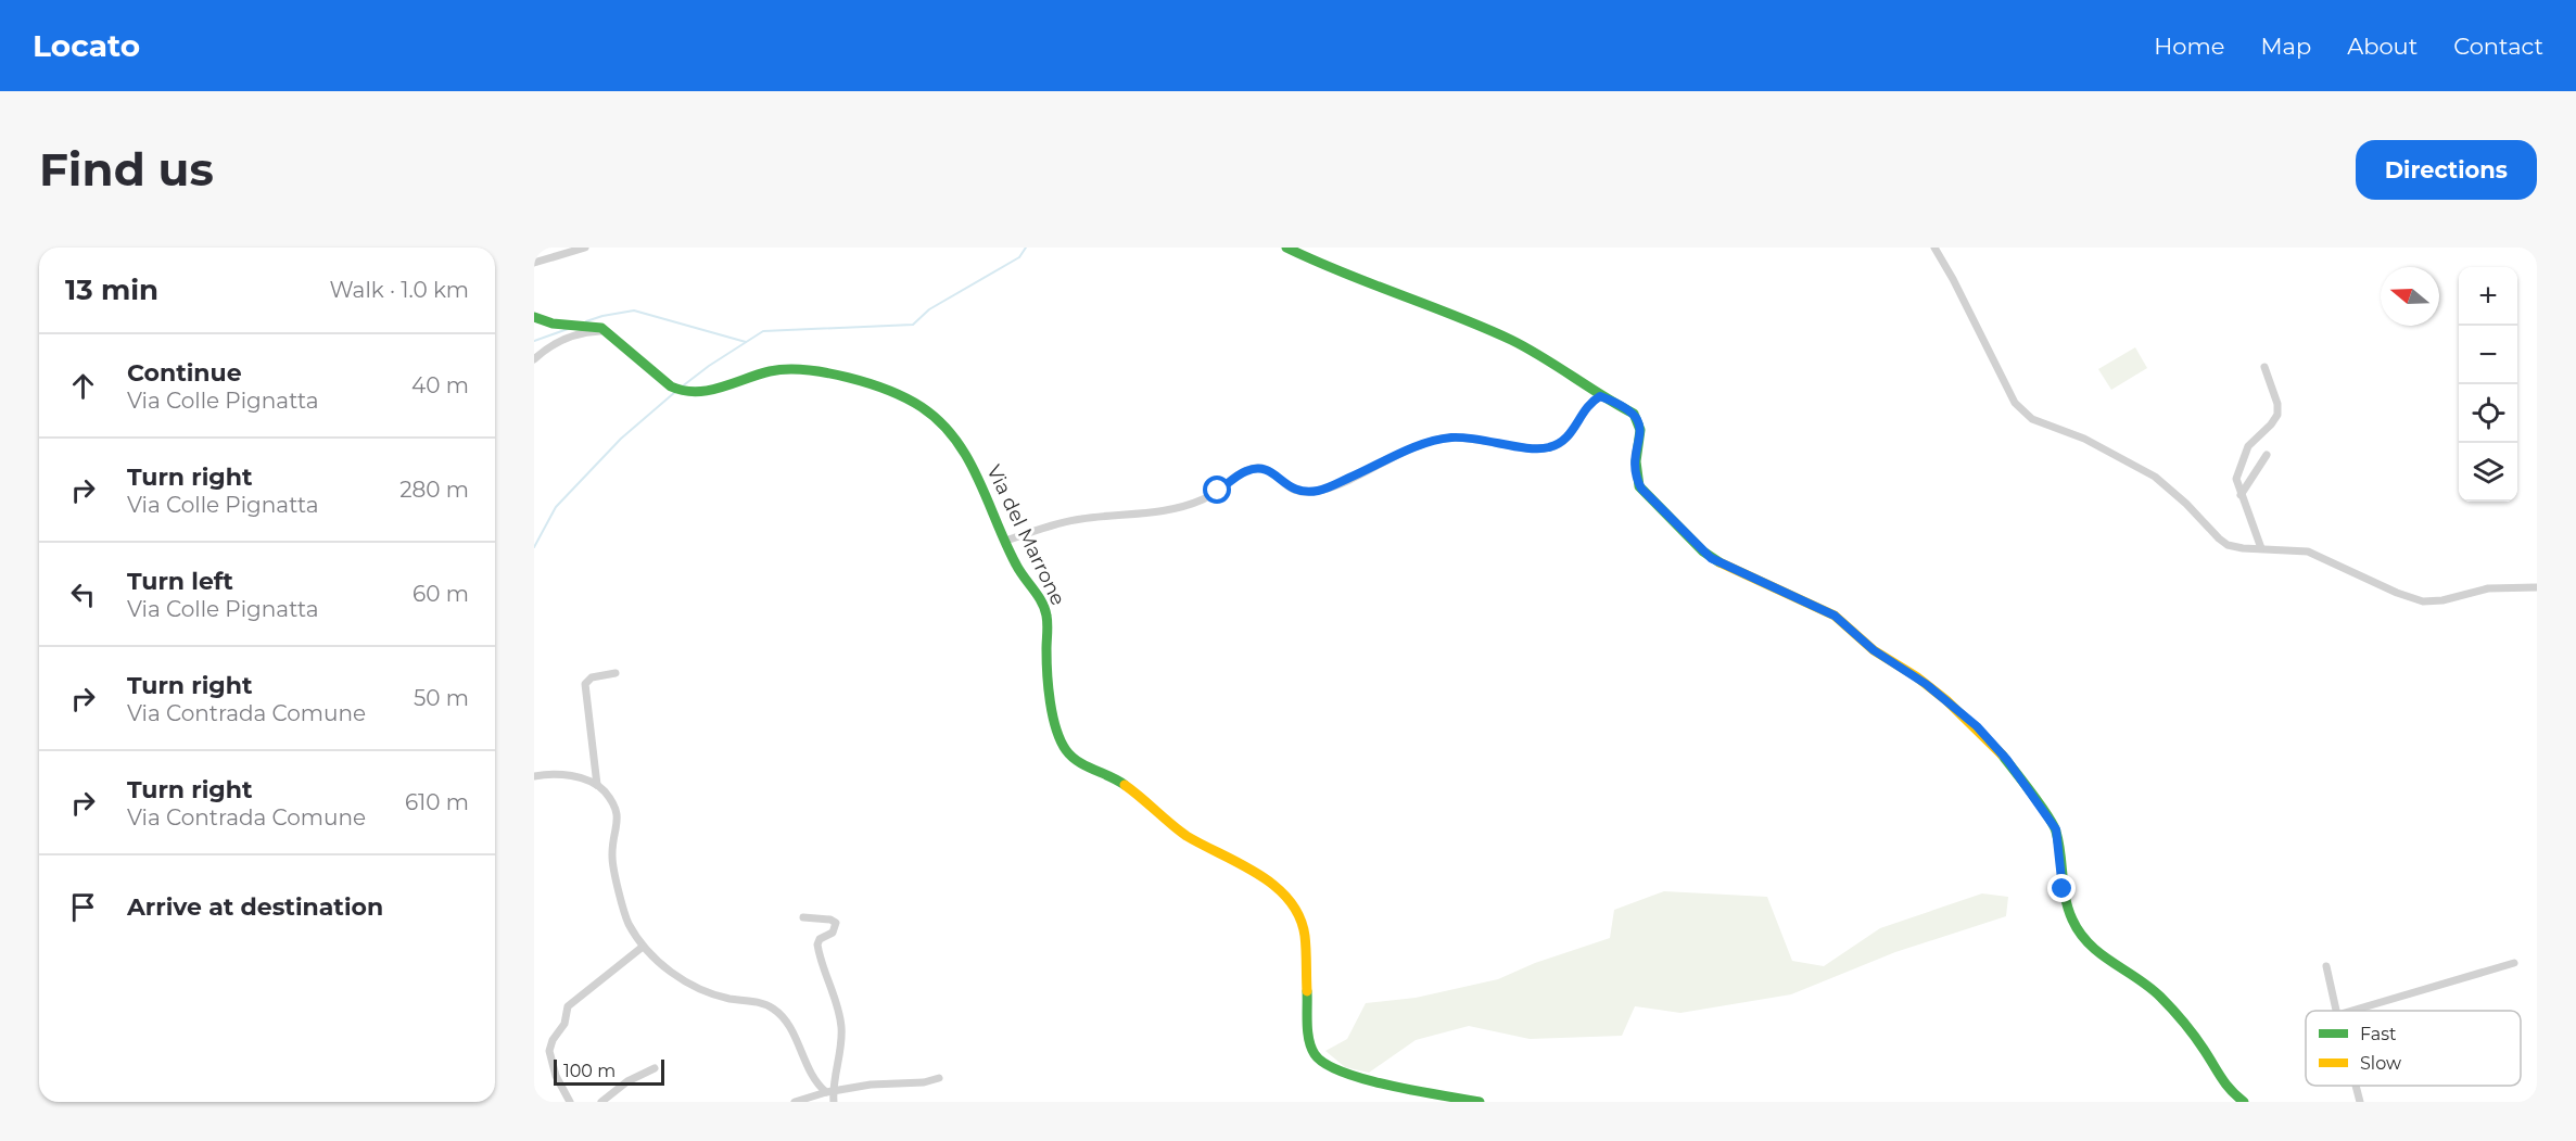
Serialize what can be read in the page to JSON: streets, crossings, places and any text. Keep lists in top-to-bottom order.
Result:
{
  "streets": {
    "street": ["Via del Marrone"]
  },
  "legend": ["Fast", "Slow"],
  "scale_bar": "100 m",
  "north": "left",
  "page": {
    "header": "Locato",
    "nav": [
      "Home",
      "Map",
      "About",
      "Contact"
    ],
    "buttons": "Directions",
    "title": "Find us",
    "heading": ["13 min", "Walk · 1.0 km"],
    "map_buttons": ["+", "−"],
    "list": [
      ["Continue", "Via Colle Pignatta", "40 m"],
      ["Turn right", "Via Colle Pignatta", "280 m"],
      ["Turn left", "Via Colle Pignatta", "60 m"],
      ["Turn right", "Via Contrada Comune", "50 m"],
      ["Turn right", "Via Contrada Comune", "610 m"],
      "Arrive at destination"
    ],
    "scale": "100 m"
  }
}
